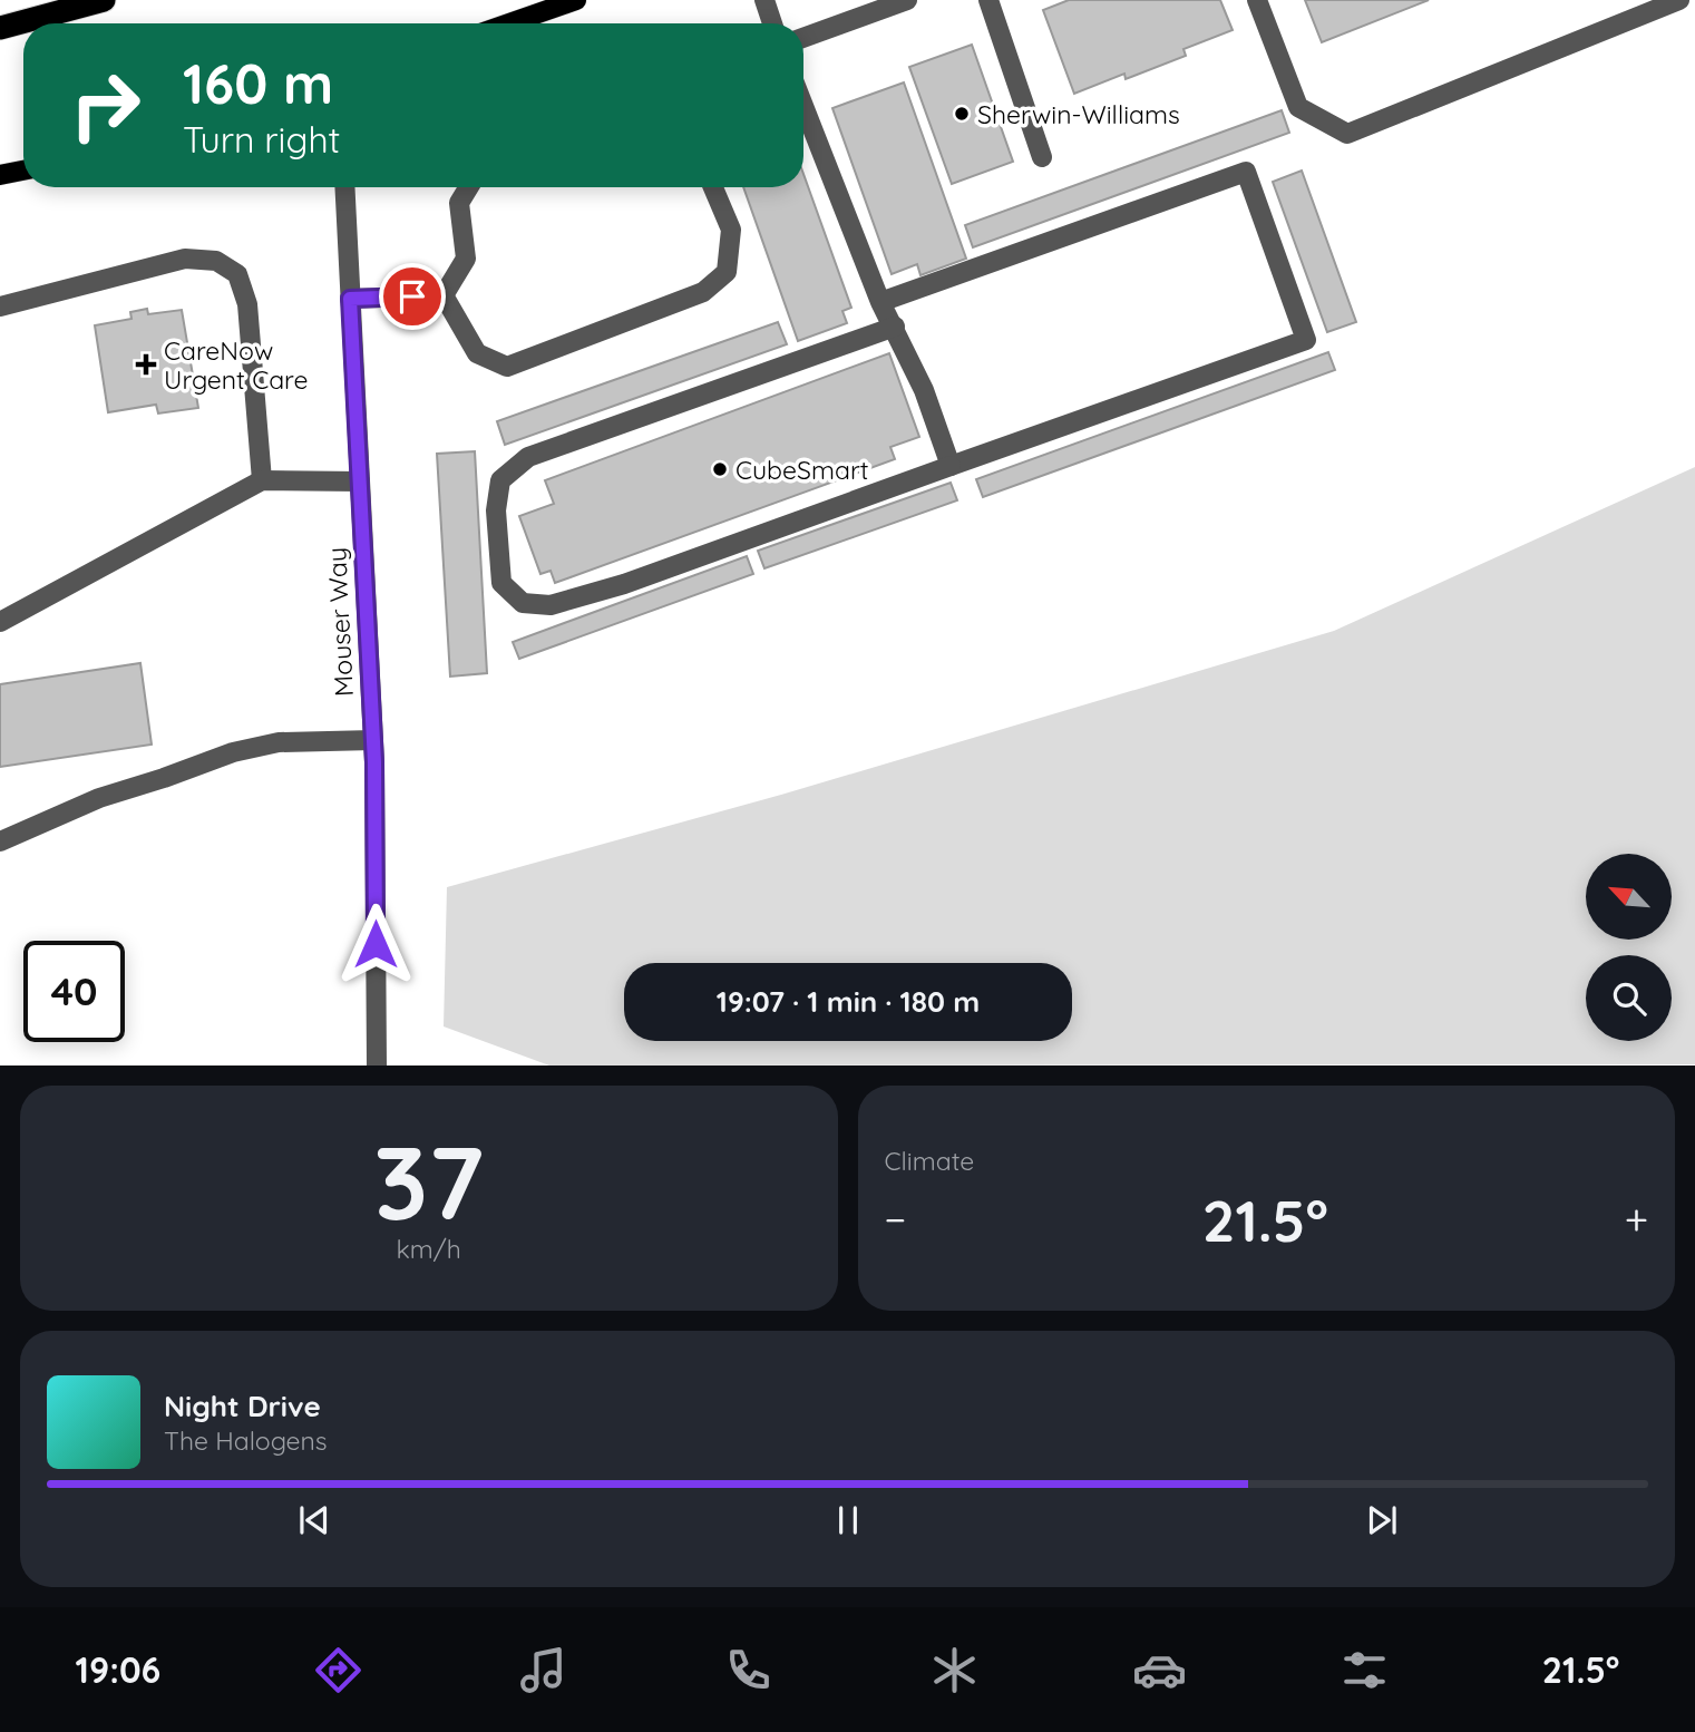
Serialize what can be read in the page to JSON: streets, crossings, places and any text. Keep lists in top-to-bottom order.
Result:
{
  "streets": {
    "street": ["Mouser Way"]
  },
  "places": {
    "other": ["Sherwin-Williams", "CubeSmart"],
    "health": ["CareNow Urgent Care"]
  },
  "north": "top left",
  "page": {
    "turn": ["160 m", "Turn right"],
    "limit": "40",
    "trip": "19:07 · 1 min · 180 m",
    "tile": [
      ["37", "km/h"],
      "Climate"
    ],
    "heat": ["−", "21.5°", "+"],
    "song": ["Night Drive", "The Halogens"],
    "tabs": ["19:06", "21.5°"]
  }
}
